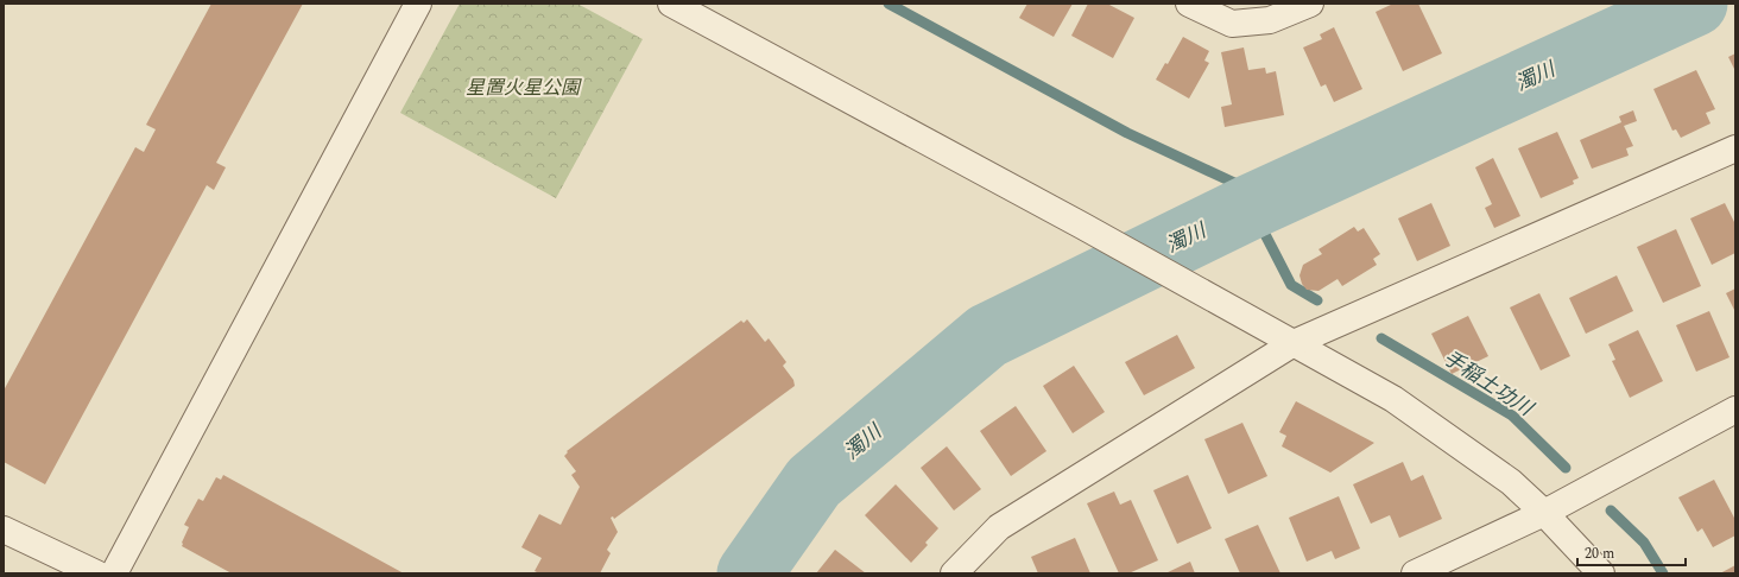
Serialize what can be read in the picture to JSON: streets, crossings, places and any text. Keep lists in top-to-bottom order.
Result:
{
  "water": ["濁川", "手稲土功川"],
  "parks": ["星置火星公園"],
  "scale_bar": "20 m"
}
